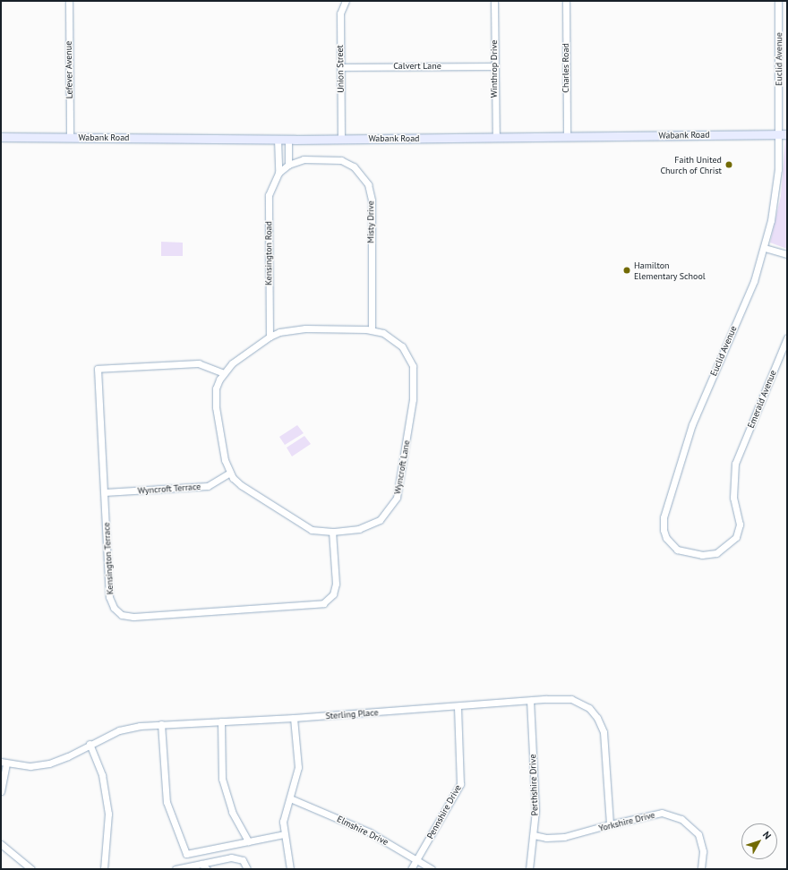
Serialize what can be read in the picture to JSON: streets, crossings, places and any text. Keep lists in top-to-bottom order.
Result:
{
  "streets": {
    "street": [
      "Euclid Avenue",
      "Calvert Lane",
      "Charles Road",
      "Union Street",
      "Winthrop Drive",
      "Lefever Avenue",
      "Wabank Road",
      "Misty Drive",
      "Kensington Road",
      "Emerald Avenue",
      "Wyncroft Lane",
      "Wyncroft Terrace",
      "Kensington Terrace",
      "Sterling Place",
      "Perthshire Drive",
      "Pennshire Drive",
      "Yorkshire Drive",
      "Elmshire Drive"
    ]
  },
  "crossings": [
    ["Euclid Avenue", "Wabank Road"],
    ["Euclid Avenue", "Emerald Avenue"],
    ["Calvert Lane", "Union Street"],
    ["Calvert Lane", "Winthrop Drive"],
    ["Charles Road", "Wabank Road"],
    ["Union Street", "Wabank Road"],
    ["Winthrop Drive", "Wabank Road"],
    ["Lefever Avenue", "Wabank Road"],
    ["Wabank Road", "Kensington Road"],
    ["Misty Drive", "Kensington Road"],
    ["Misty Drive", "Wyncroft Lane"],
    ["Kensington Road", "Wyncroft Lane"],
    ["Wyncroft Lane", "Wyncroft Terrace"],
    ["Wyncroft Lane", "Kensington Terrace"],
    ["Wyncroft Terrace", "Kensington Terrace"],
    ["Sterling Place", "Perthshire Drive"],
    ["Sterling Place", "Pennshire Drive"],
    ["Sterling Place", "Yorkshire Drive"],
    ["Perthshire Drive", "Yorkshire Drive"],
    ["Pennshire Drive", "Elmshire Drive"]
  ],
  "places": ["Faith United Church of Christ", "Hamilton Elementary School"],
  "north": "top right"
}
